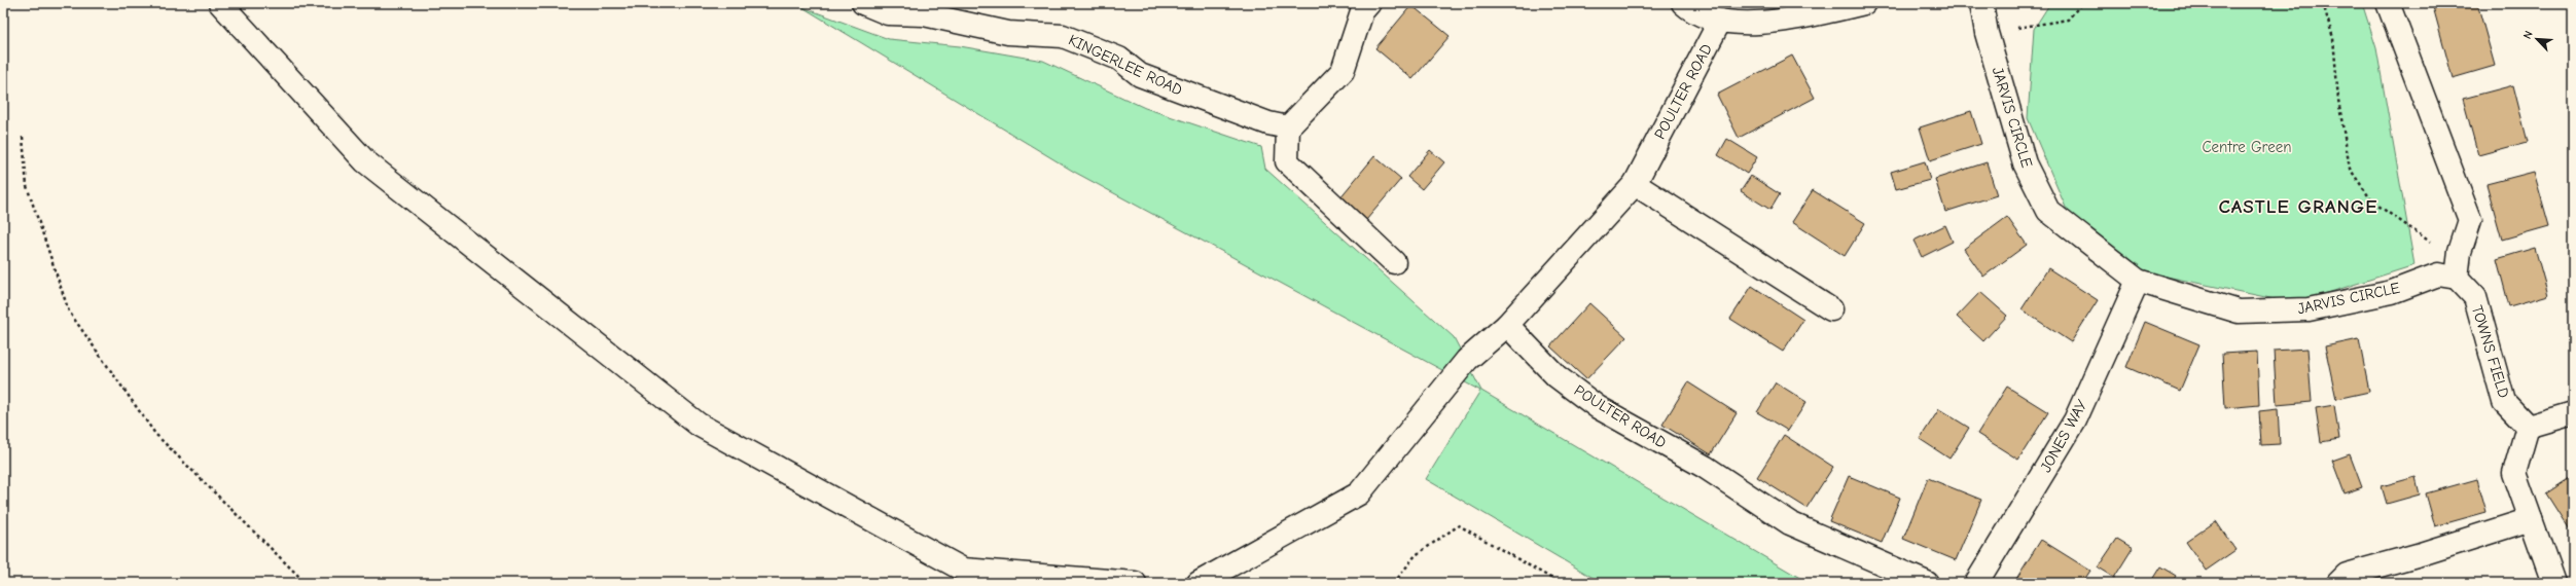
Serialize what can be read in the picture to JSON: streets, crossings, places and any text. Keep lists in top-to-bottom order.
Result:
{
  "streets": {
    "street": [
      "KINGERLEE ROAD",
      "POULTER ROAD",
      "JARVIS CIRCLE",
      "TOWNS FIELD",
      "JONES WAY"
    ]
  },
  "crossings": [
    ["JARVIS CIRCLE", "TOWNS FIELD"],
    ["JARVIS CIRCLE", "JONES WAY"]
  ],
  "districts": ["CASTLE GRANGE"],
  "parks": ["Centre Green"],
  "north": "top left"
}
